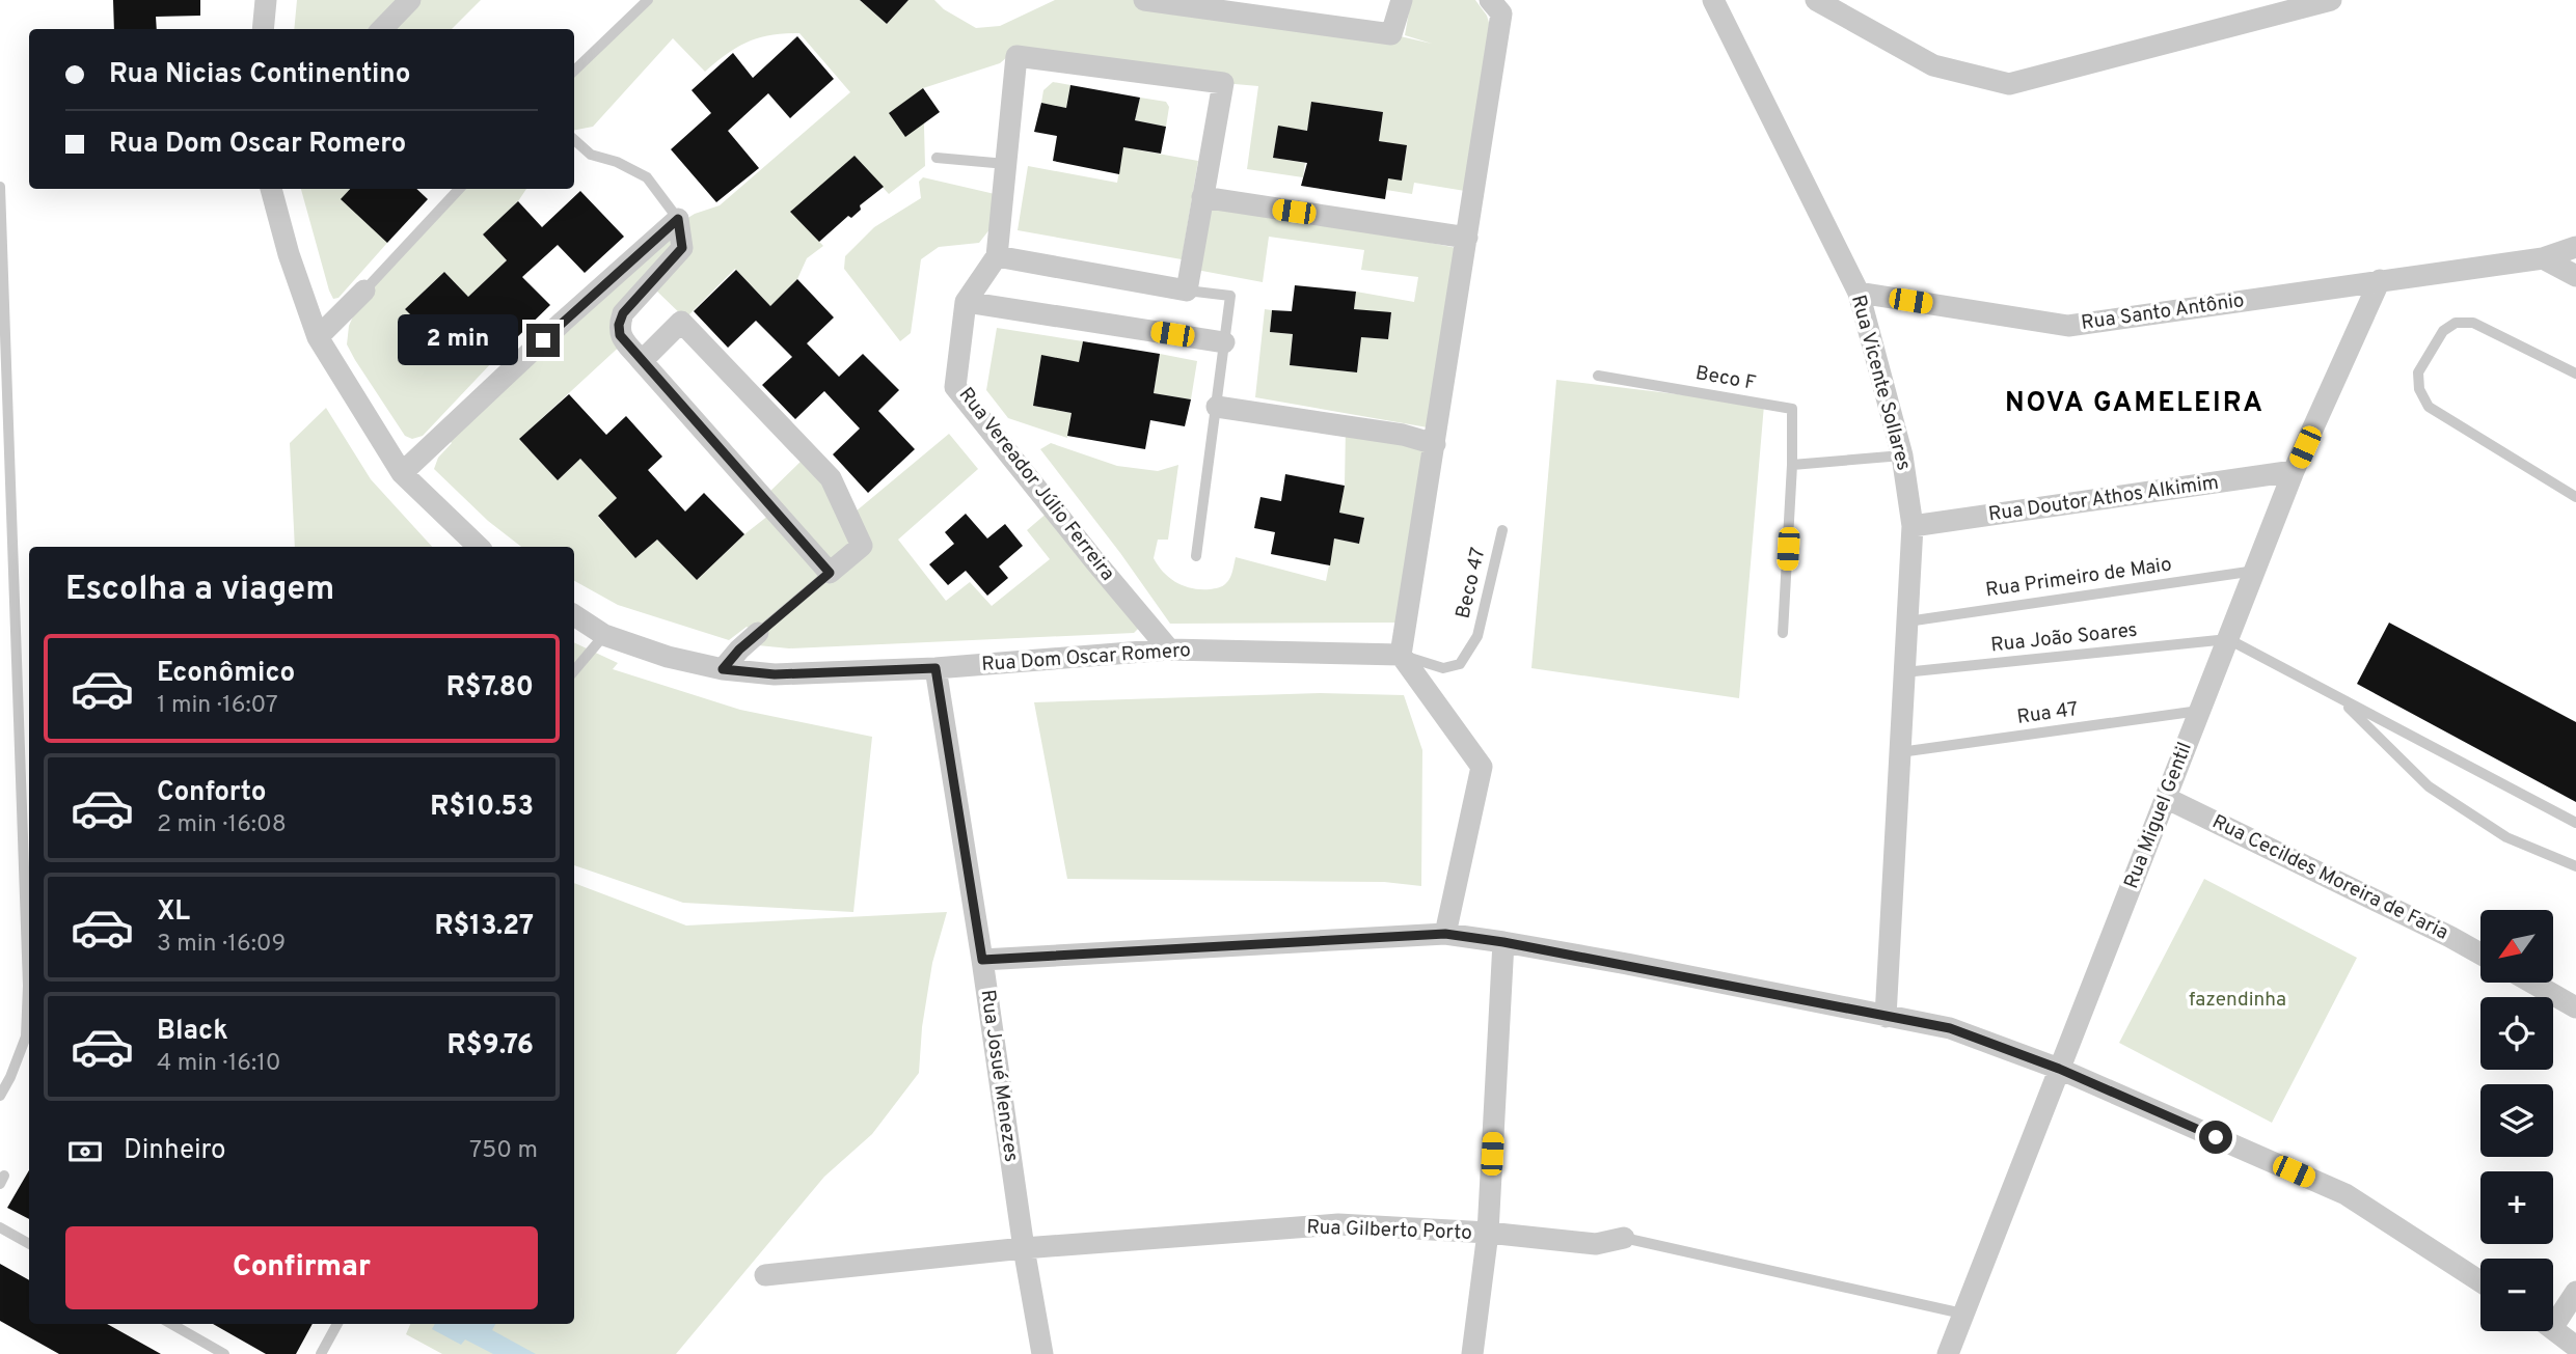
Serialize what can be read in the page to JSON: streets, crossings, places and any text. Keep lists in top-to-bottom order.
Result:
{
  "streets": {
    "street": [
      "Rua Santo Antônio",
      "Rua Vicente Sollares",
      "Rua Vereador Júlio Ferreira",
      "Rua Doutor Athos Alkimim",
      "Rua Dom Oscar Romero",
      "Rua Miguel Gentil",
      "Rua Cecildes Moreira de Faria",
      "Rua Josué Menezes",
      "Rua Gilberto Porto"
    ],
    "lane": [
      "Beco F",
      "Rua Primeiro de Maio",
      "Beco 47",
      "Rua João Soares",
      "Rua 47"
    ]
  },
  "crossings": [
    ["Rua Santo Antônio", "Rua Vicente Sollares"],
    ["Rua Santo Antônio", "Rua Miguel Gentil"],
    ["Rua Vicente Sollares", "Rua Doutor Athos Alkimim"],
    ["Rua Vicente Sollares", "Rua Primeiro de Maio"],
    ["Rua Vicente Sollares", "Rua João Soares"],
    ["Rua Vicente Sollares", "Rua 47"],
    ["Rua Vereador Júlio Ferreira", "Rua Dom Oscar Romero"],
    ["Rua Doutor Athos Alkimim", "Rua Miguel Gentil"],
    ["Rua Primeiro de Maio", "Rua Miguel Gentil"],
    ["Beco 47", "Rua Dom Oscar Romero"],
    ["Rua João Soares", "Rua Miguel Gentil"],
    ["Rua Dom Oscar Romero", "Rua Josué Menezes"],
    ["Rua 47", "Rua Miguel Gentil"],
    ["Rua Miguel Gentil", "Rua Cecildes Moreira de Faria"],
    ["Rua Miguel Gentil", "Rua Gilberto Porto"],
    ["Rua Josué Menezes", "Rua Gilberto Porto"]
  ],
  "districts": ["NOVA GAMELEIRA"],
  "parks": ["fazendinha"],
  "north": "bottom left",
  "page": {
    "banner": ["Rua Nicias Continentino", "Rua Dom Oscar Romero"],
    "bubble": "2 min",
    "heading": "Escolha a viagem",
    "list": [
      {
        "name": "Econômico",
        "note": "1 min · 16:07",
        "value": "R$7.80"
      },
      {
        "name": "Conforto",
        "note": "2 min · 16:08",
        "value": "R$10.53"
      },
      {
        "name": "XL",
        "note": "3 min · 16:09",
        "value": "R$13.27"
      },
      {
        "name": "Black",
        "note": "4 min · 16:10",
        "value": "R$9.76"
      }
    ],
    "map_buttons": ["+", "−"],
    "pay": ["Dinheiro", "750 m"],
    "buttons": "Confirmar"
  }
}
